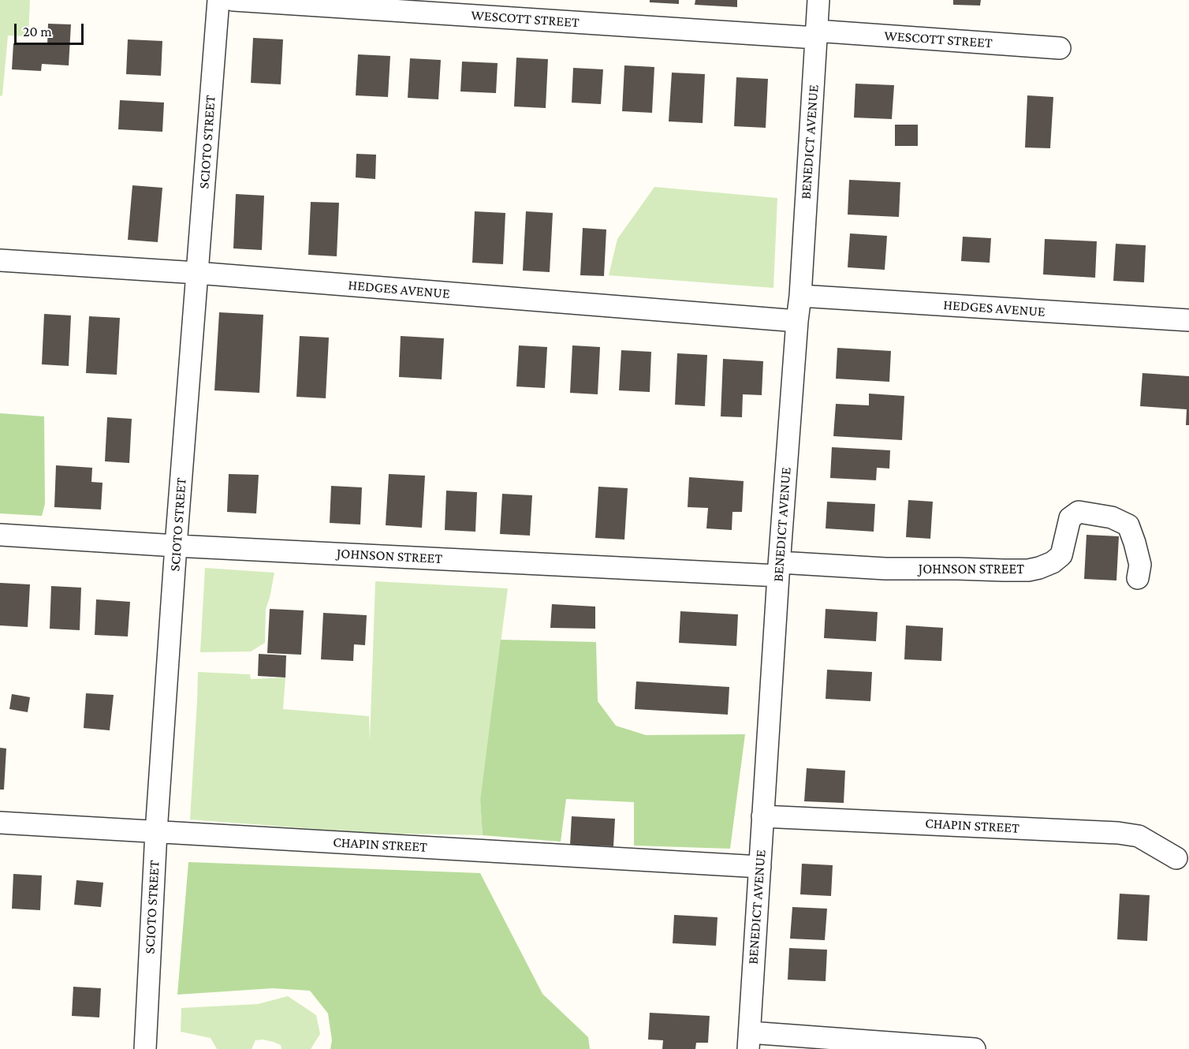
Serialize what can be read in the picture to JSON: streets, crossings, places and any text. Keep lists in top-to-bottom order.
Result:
{
  "streets": {
    "street": [
      "WESCOTT STREET",
      "SCIOTO STREET",
      "BENEDICT AVENUE",
      "HEDGES AVENUE",
      "JOHNSON STREET",
      "CHAPIN STREET"
    ]
  },
  "crossings": [
    ["WESCOTT STREET", "BENEDICT AVENUE"],
    ["SCIOTO STREET", "HEDGES AVENUE"],
    ["SCIOTO STREET", "JOHNSON STREET"],
    ["SCIOTO STREET", "CHAPIN STREET"],
    ["BENEDICT AVENUE", "HEDGES AVENUE"],
    ["BENEDICT AVENUE", "JOHNSON STREET"],
    ["BENEDICT AVENUE", "CHAPIN STREET"]
  ],
  "scale_bar": "20 m"
}
